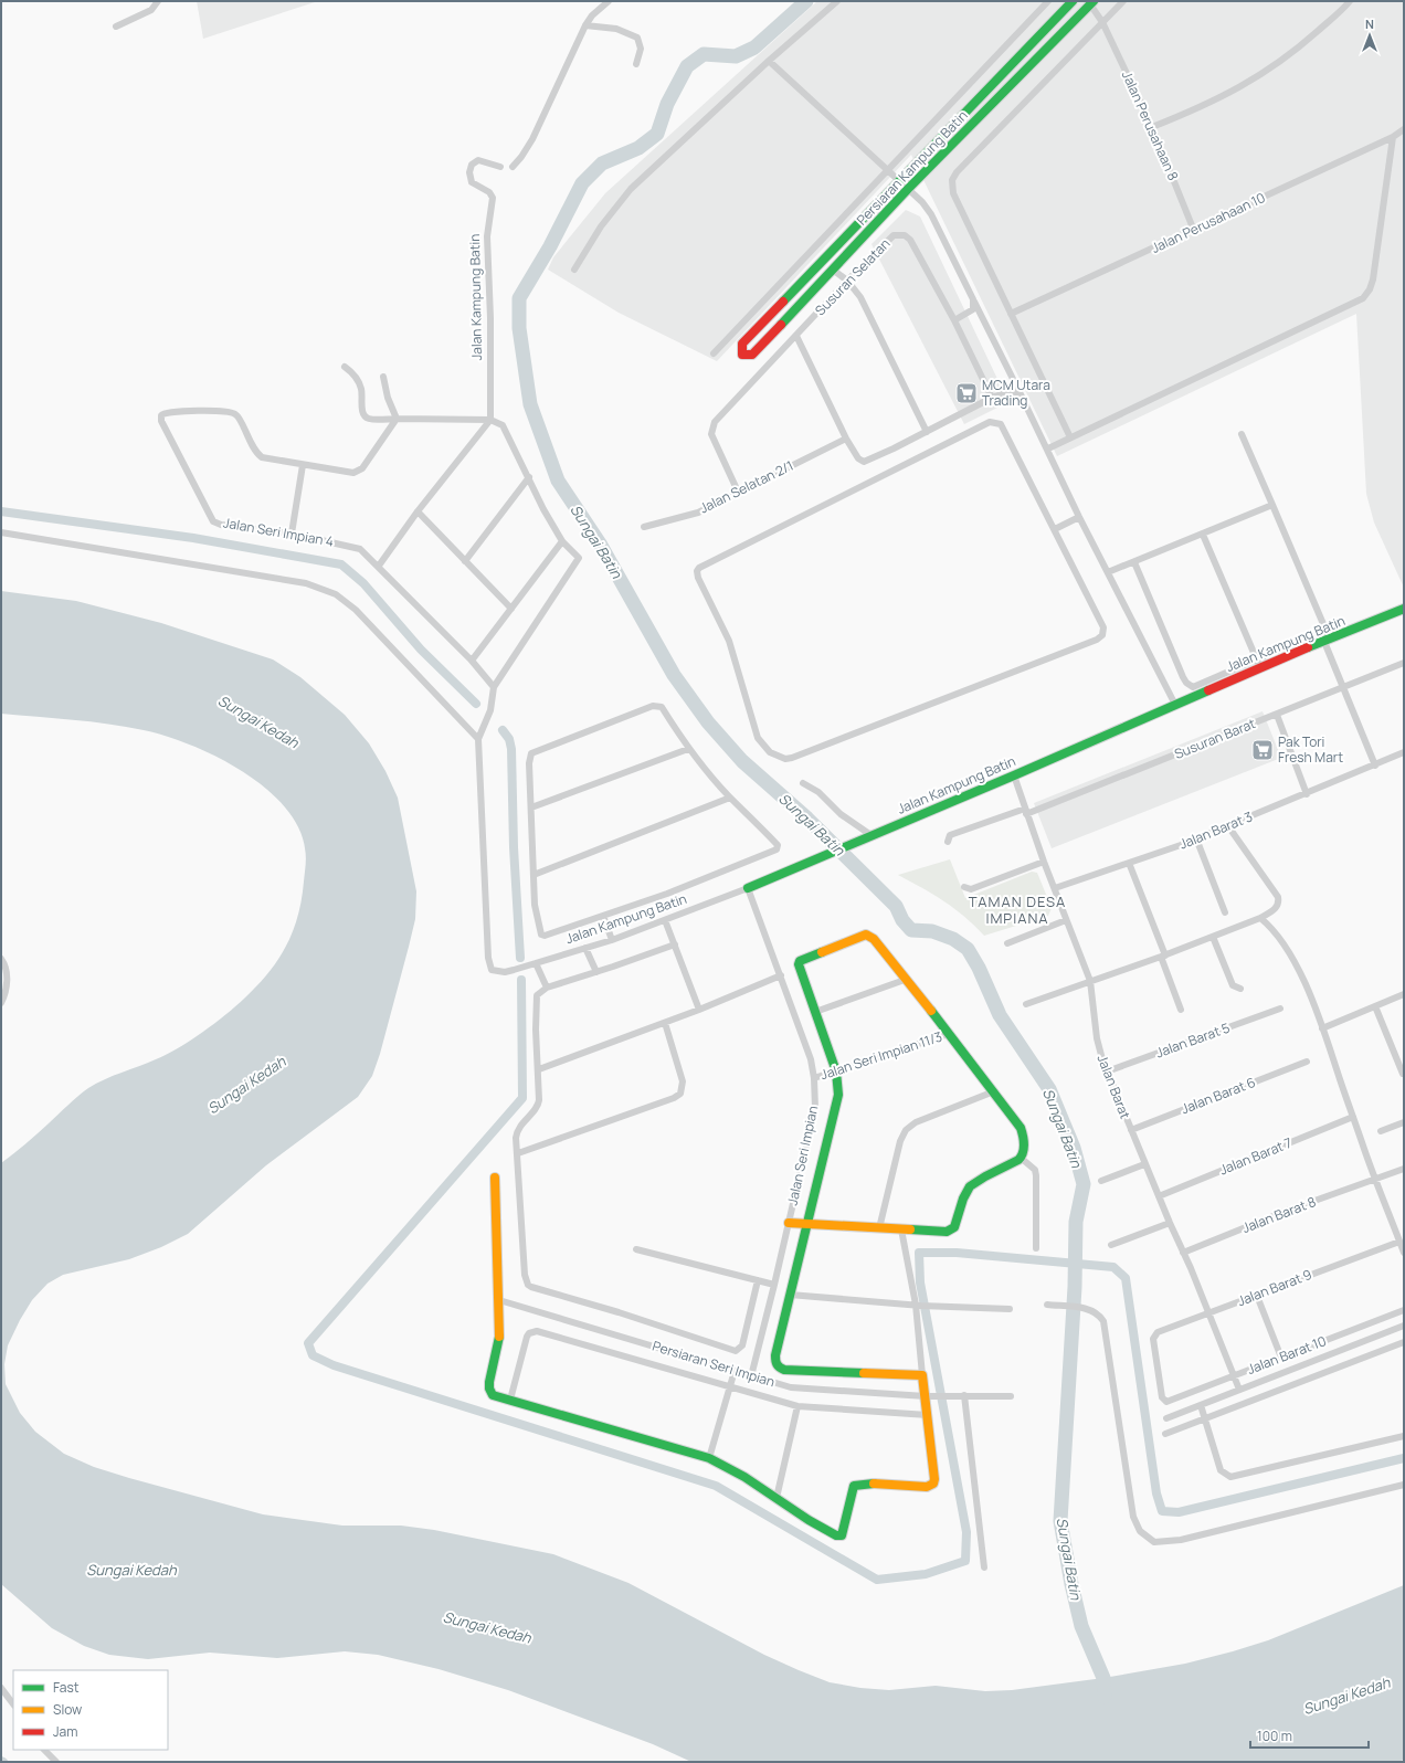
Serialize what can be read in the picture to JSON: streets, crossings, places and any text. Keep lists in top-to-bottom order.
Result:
{
  "streets": {
    "street": [
      "Jalan Perusahaan 8",
      "Persiaran Kampung Batin",
      "Jalan Perusahaan 10",
      "Susuran Selatan",
      "Jalan Kampung Batin",
      "Jalan Selatan 2/1",
      "Jalan Seri Impian 4",
      "Susuran Barat",
      "Jalan Barat 3",
      "Jalan Barat 5",
      "Jalan Seri Impian 11/3",
      "Jalan Barat",
      "Jalan Barat 6",
      "Jalan Seri Impian",
      "Jalan Barat 7",
      "Jalan Barat 8",
      "Jalan Barat 9",
      "Jalan Barat 10",
      "Persiaran Seri Impian"
    ]
  },
  "crossings": [
    ["Jalan Perusahaan 8", "Persiaran Kampung Batin"],
    ["Jalan Perusahaan 8", "Jalan Perusahaan 10"],
    ["Susuran Selatan", "Jalan Selatan 2/1"],
    ["Jalan Kampung Batin", "Jalan Barat"],
    ["Jalan Kampung Batin", "Jalan Seri Impian"],
    ["Susuran Barat", "Jalan Barat"],
    ["Jalan Barat 3", "Jalan Barat"],
    ["Jalan Barat 5", "Jalan Barat"],
    ["Jalan Seri Impian 11/3", "Jalan Seri Impian"],
    ["Jalan Barat", "Jalan Barat 6"],
    ["Jalan Barat", "Jalan Barat 7"],
    ["Jalan Barat", "Jalan Barat 8"],
    ["Jalan Barat", "Jalan Barat 9"],
    ["Jalan Barat", "Jalan Barat 10"],
    ["Jalan Seri Impian", "Persiaran Seri Impian"],
    ["Jalan Barat 9", "Jalan Barat 10"]
  ],
  "districts": ["TAMAN DESA IMPIANA"],
  "water": ["Sungai Batin", "Sungai Kedah"],
  "places": {
    "supermarket": ["MCM Utara Trading", "Pak Tori Fresh Mart"]
  },
  "legend": ["Fast", "Slow", "Jam"],
  "scale_bar": "100 m",
  "north": "top"
}
